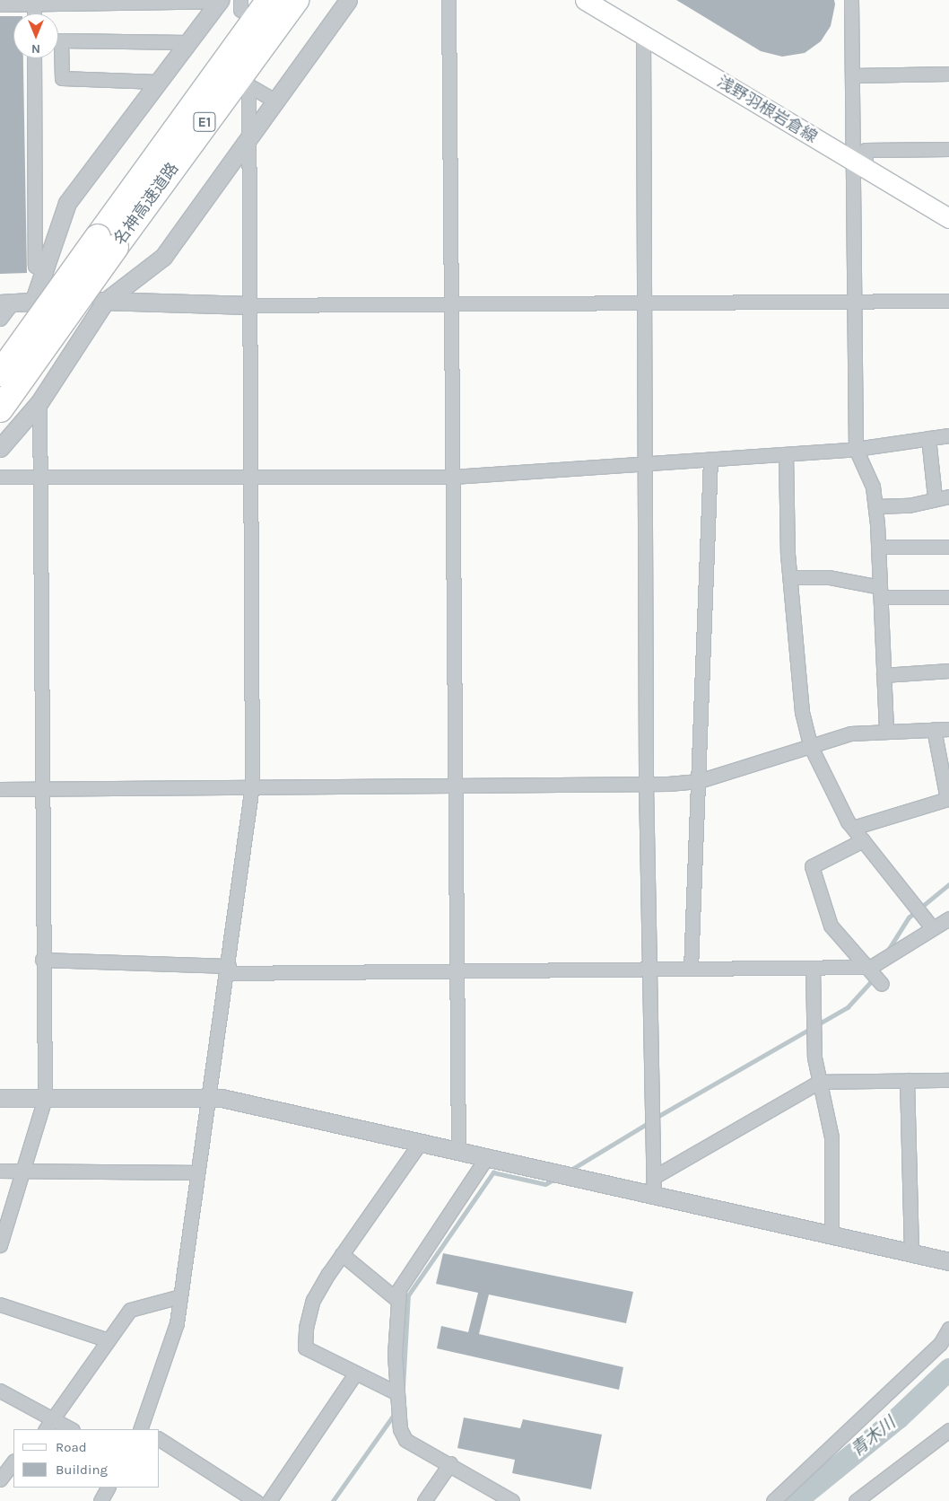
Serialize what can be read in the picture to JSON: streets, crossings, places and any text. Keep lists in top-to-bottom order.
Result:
{
  "streets": {
    "highway": ["E1", "名神高速道路"],
    "main road": ["浅野羽根岩倉線"]
  },
  "water": ["青木川"],
  "legend": ["Road", "Building"],
  "north": "bottom"
}
